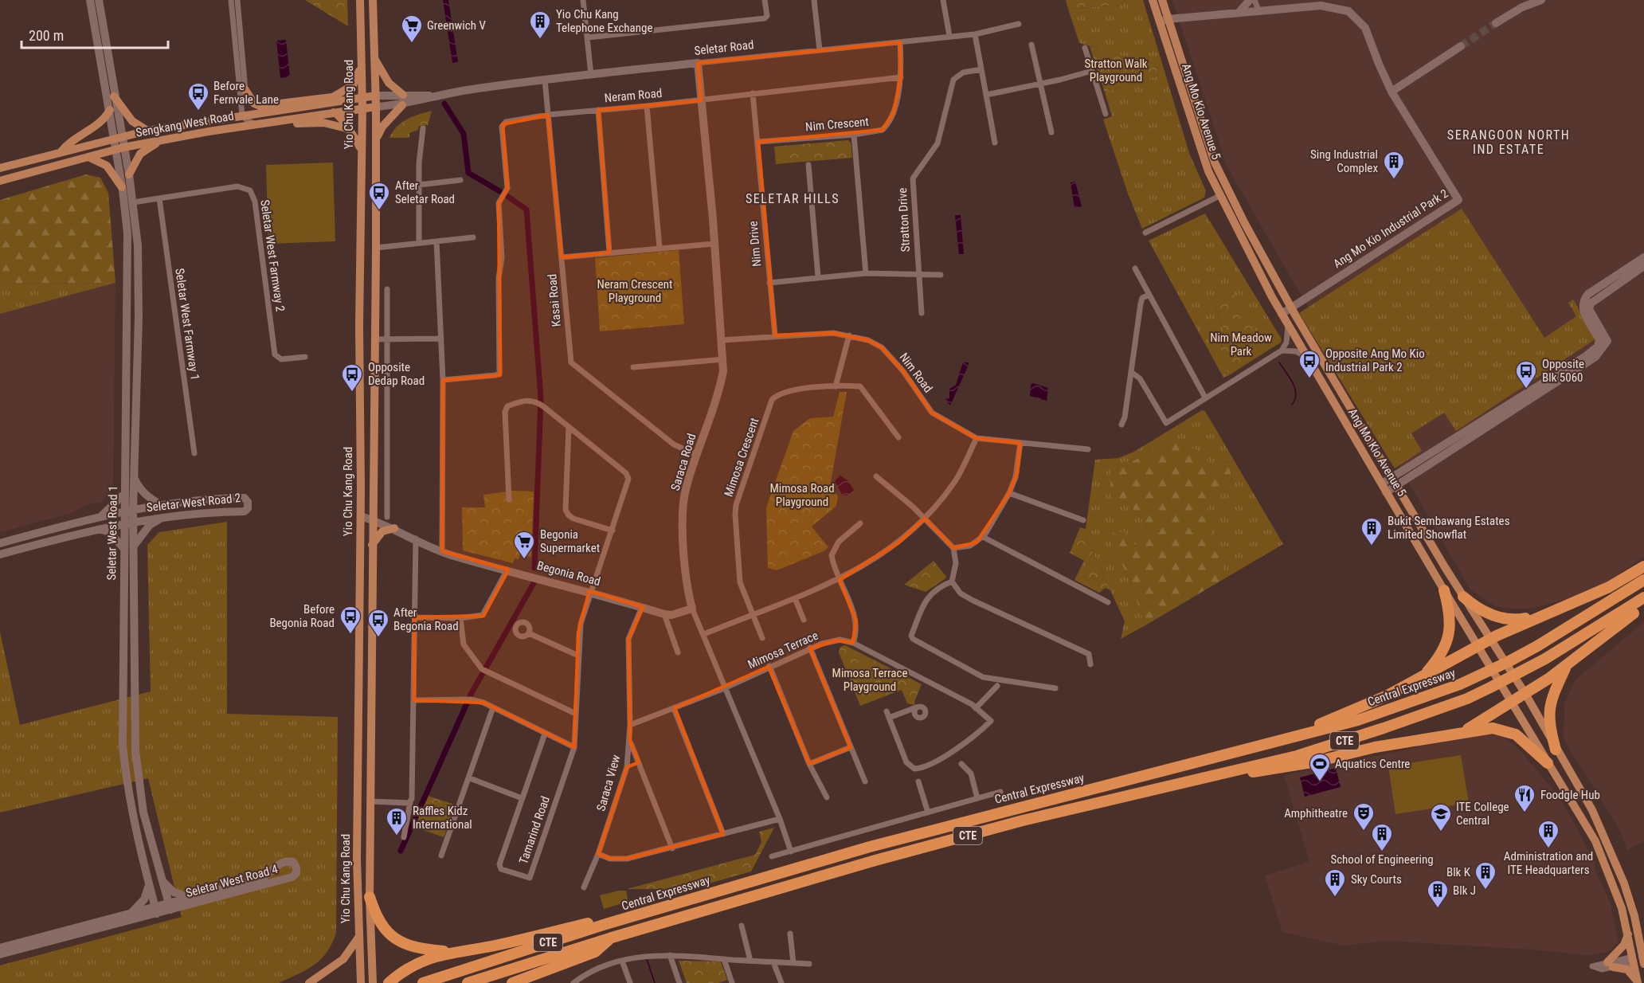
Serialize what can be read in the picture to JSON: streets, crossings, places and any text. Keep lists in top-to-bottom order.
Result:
{
  "streets": {
    "highway": ["Central Expressway", "CTE"],
    "main road": [
      "Seletar Road",
      "Yio Chu Kang Road",
      "Ang Mo Kio Avenue 5",
      "Sengkang West Road",
      "Ang Mo Kio Industrial Park 2",
      "Saraca Road",
      "Seletar West Road 2",
      "Seletar West Road 1",
      "Begonia Road",
      "Seletar West Road 4"
    ],
    "street": [
      "Neram Road",
      "Nim Crescent",
      "Stratton Drive",
      "Nim Drive",
      "Seletar West Farmway 2",
      "Kasai Road",
      "Seletar West Farmway 1",
      "Nim Road",
      "Mimosa Crescent",
      "Mimosa Terrace",
      "Saraca View",
      "Tamarind Road"
    ]
  },
  "crossings": [
    ["Seletar Road", "Yio Chu Kang Road"],
    ["Seletar Road", "Sengkang West Road"],
    ["Seletar Road", "Nim Crescent"],
    ["Seletar Road", "Kasai Road"],
    ["Seletar Road", "Saraca Road"],
    ["Neram Road", "Nim Crescent"],
    ["Neram Road", "Nim Drive"],
    ["Neram Road", "Kasai Road"],
    ["Neram Road", "Saraca Road"],
    ["Yio Chu Kang Road", "Sengkang West Road"],
    ["Yio Chu Kang Road", "Begonia Road"],
    ["Ang Mo Kio Avenue 5", "Ang Mo Kio Industrial Park 2"],
    ["Sengkang West Road", "Seletar West Road 1"],
    ["Nim Crescent", "Nim Drive"],
    ["Nim Drive", "Nim Road"],
    ["Seletar West Farmway 2", "Seletar West Farmway 1"],
    ["Seletar West Farmway 2", "Seletar West Road 1"],
    ["Kasai Road", "Saraca Road"],
    ["Nim Road", "Saraca Road"],
    ["Saraca Road", "Begonia Road"],
    ["Saraca Road", "Mimosa Terrace"],
    ["Seletar West Road 2", "Seletar West Road 1"],
    ["Seletar West Road 1", "Seletar West Road 4"],
    ["Begonia Road", "Saraca View"]
  ],
  "districts": ["SERANGOON NORTH IND ESTATE", "SELETAR HILLS"],
  "parks": [
    "Stratton Walk Playground",
    "Neram Crescent Playground",
    "Nim Meadow Park",
    "Mimosa Road Playground",
    "Mimosa Terrace Playground"
  ],
  "places": {
    "building": [
      "Yio Chu Kang Telephone Exchange",
      "Sing Industrial Complex",
      "Bukit Sembawang Estates Limited Showflat",
      "Raffles Kidz International",
      "Administration and ITE Headquarters",
      "School of Engineering",
      "Blk K",
      "Sky Courts",
      "Blk J"
    ],
    "supermarket": ["Greenwich V", "Begonia Supermarket"],
    "bus stop": [
      "Before Fernvale Lane",
      "After Seletar Road",
      "Opposite Ang Mo Kio Industrial Park 2",
      "Opposite Blk 5060",
      "Opposite Dedap Road",
      "Before Begonia Road",
      "After Begonia Road"
    ],
    "sports": ["Aquatics Centre"],
    "restaurant": ["Foodgle Hub"],
    "theatre": ["Amphitheatre"],
    "school or university": ["ITE College Central"]
  },
  "scale_bar": "200 m"
}
